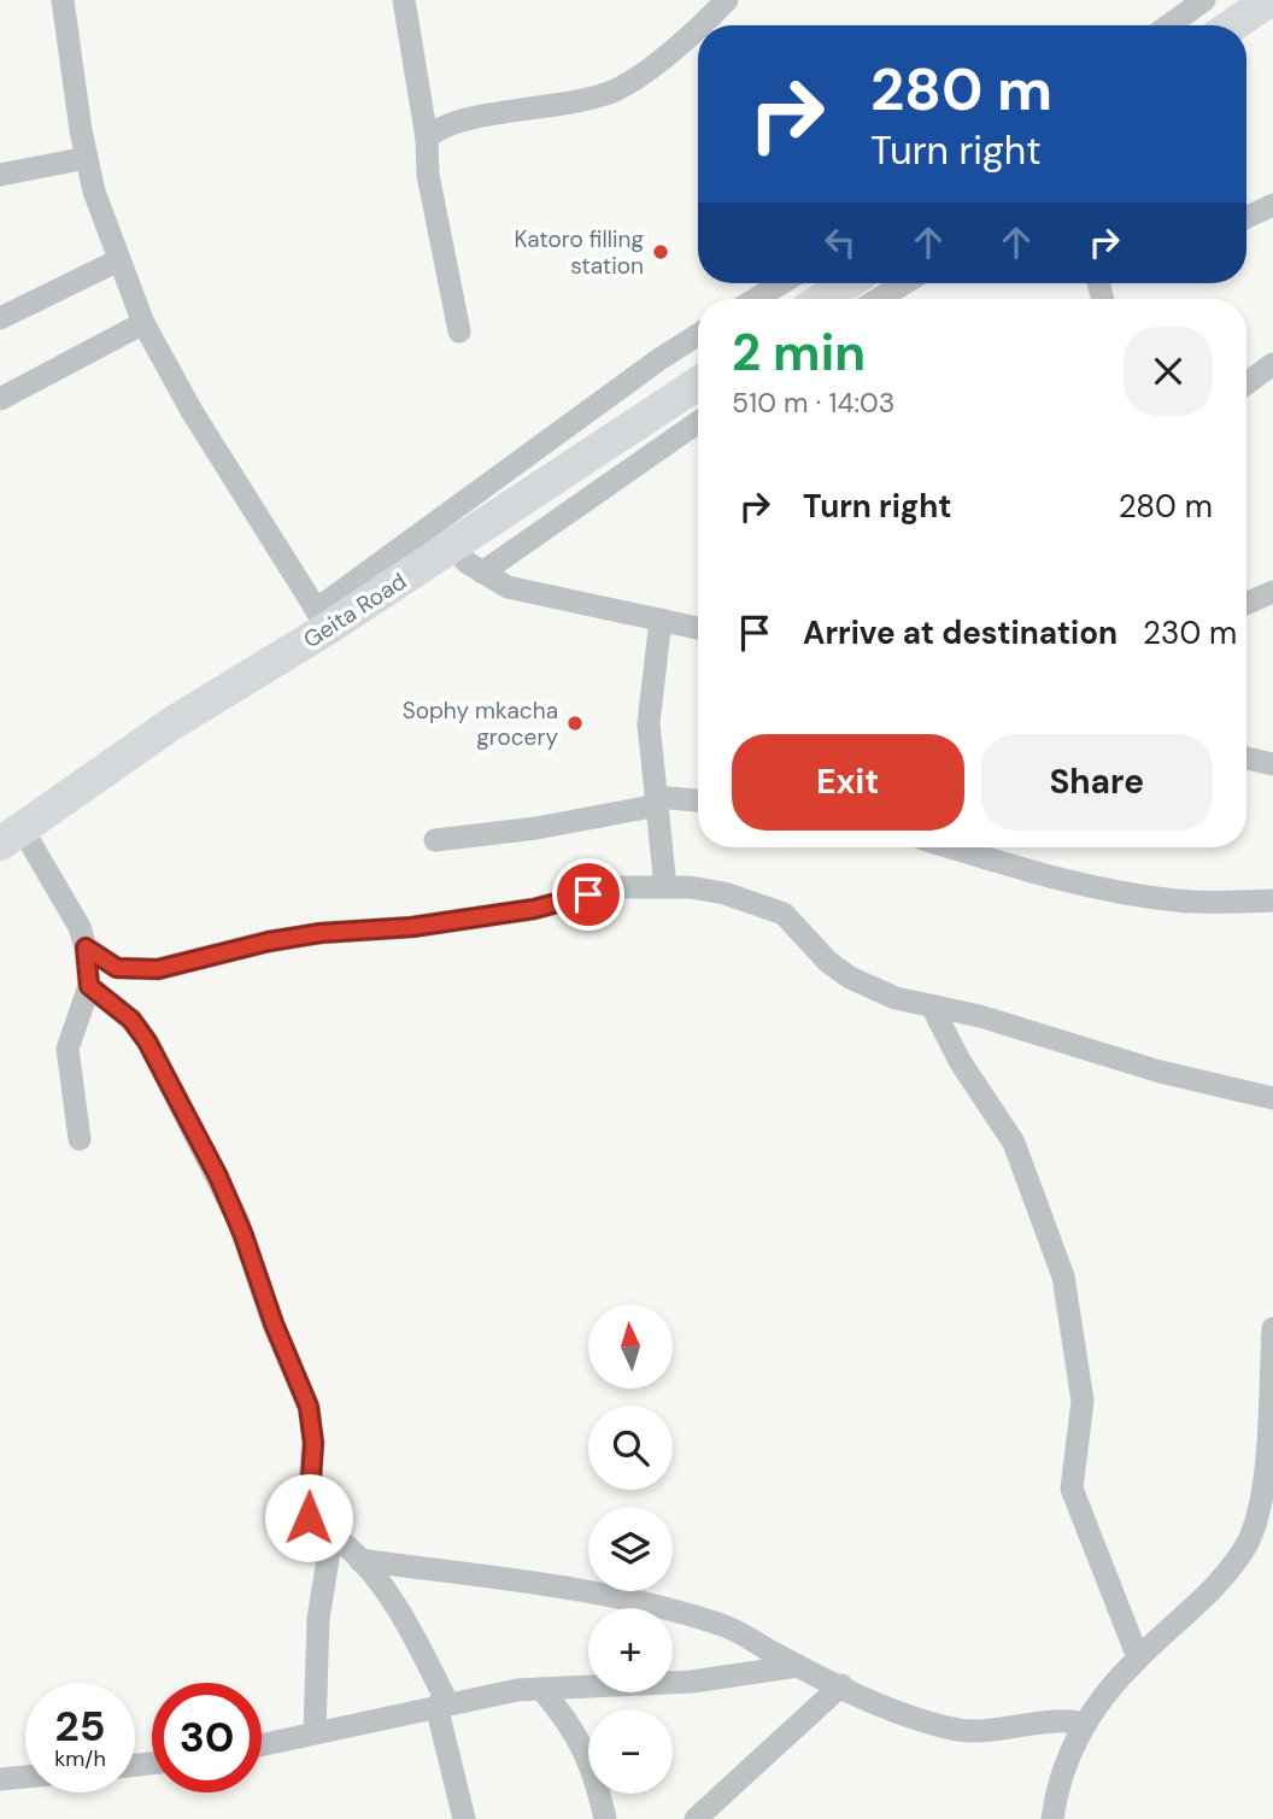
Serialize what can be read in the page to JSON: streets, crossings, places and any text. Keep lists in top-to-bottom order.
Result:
{
  "streets": {
    "highway": ["Geita Road"]
  },
  "places": ["Katoro filling station", "Sophy mkacha grocery"],
  "north": "top",
  "page": {
    "turn": ["280 m", "Turn right"],
    "heading": ["2 min", "510 m · 14:03"],
    "list": [
      {
        "name": "Turn right",
        "value": "280 m"
      },
      {
        "name": "Arrive at destination",
        "value": "230 m"
      }
    ],
    "buttons": ["Exit", "Share"],
    "map_buttons": ["+", "−"],
    "speed": "25 km/h",
    "limit": "30"
  }
}
